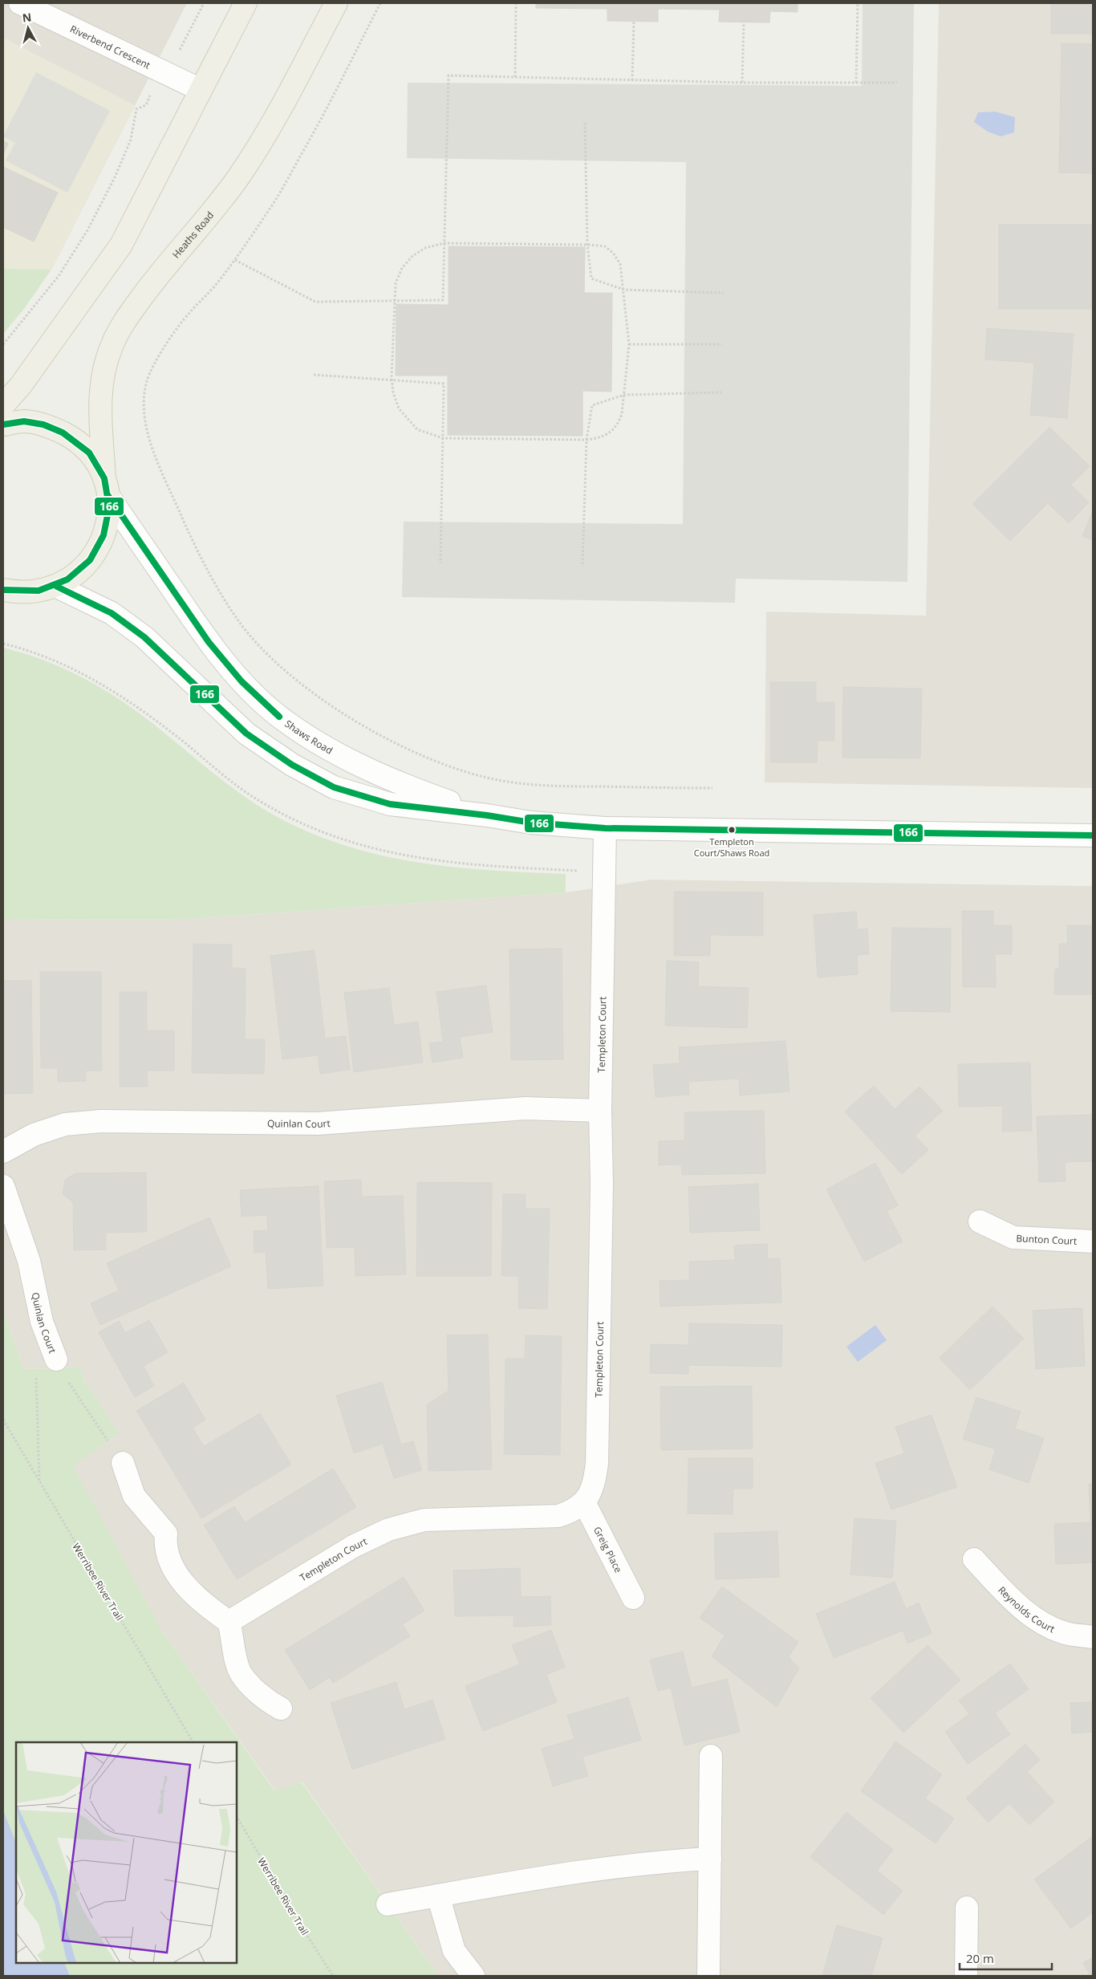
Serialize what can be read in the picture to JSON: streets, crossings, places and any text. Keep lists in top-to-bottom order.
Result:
{
  "streets": {
    "main road": ["Heaths Road"],
    "street": [
      "Riverbend Crescent",
      "Shaws Road",
      "Templeton Court",
      "Quinlan Court",
      "Bunton Court",
      "Greig Place",
      "Reynolds Court"
    ],
    "path": ["Werribee River Trail"]
  },
  "crossings": [
    ["Heaths Road", "Shaws Road"],
    ["Shaws Road", "Templeton Court"],
    ["Templeton Court", "Quinlan Court"],
    ["Templeton Court", "Greig Place"]
  ],
  "places": ["Templeton Court/Shaws Road"],
  "lines": ["transit line 166"],
  "scale_bar": "20 m",
  "north": "top"
}
